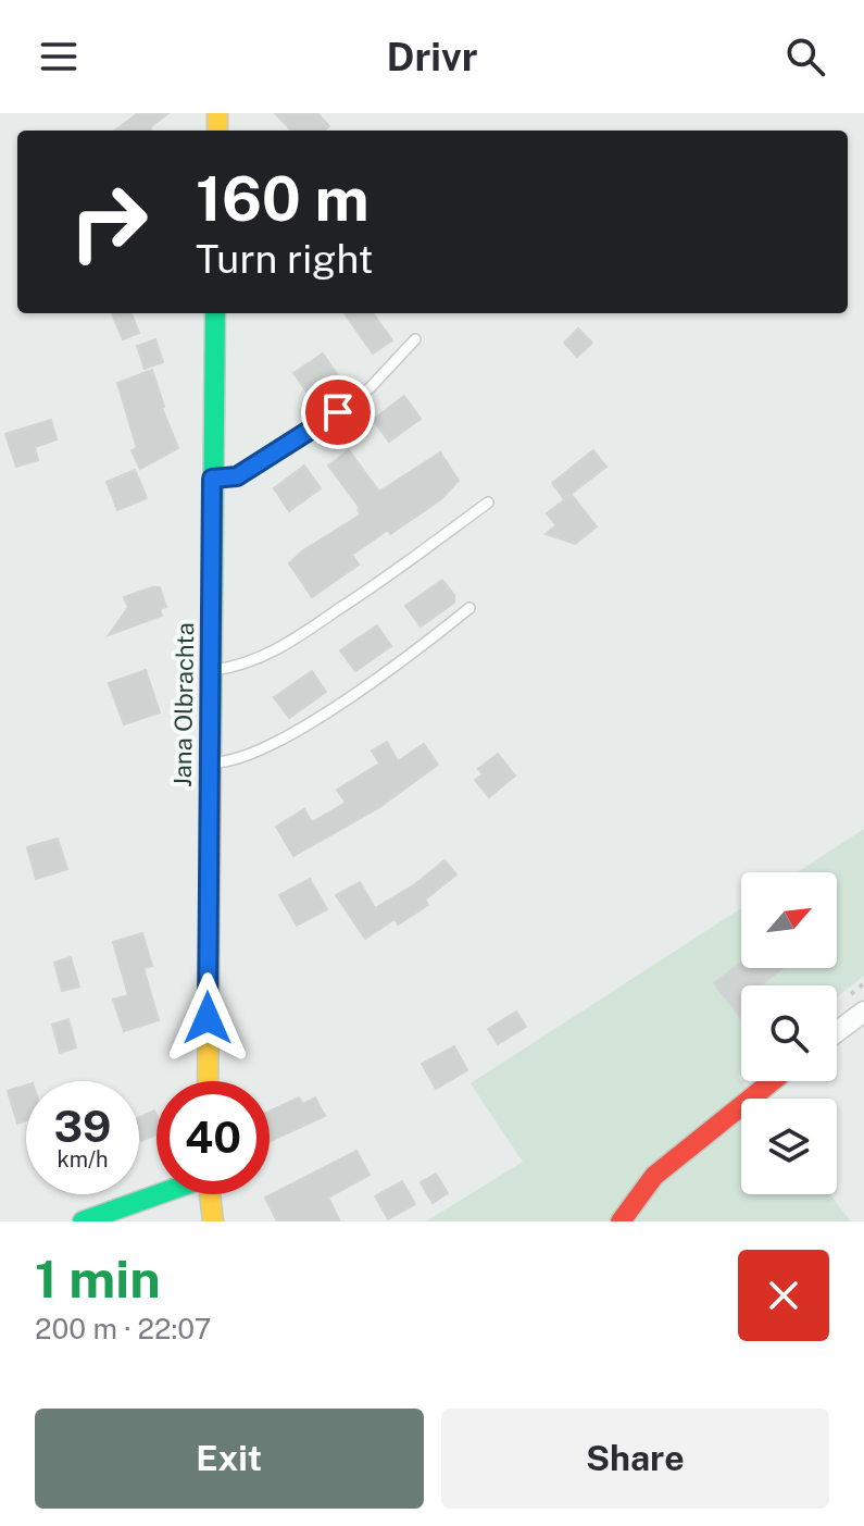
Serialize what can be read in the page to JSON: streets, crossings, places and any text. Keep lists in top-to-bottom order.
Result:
{
  "streets": {
    "street": ["Jana Olbrachta"]
  },
  "north": "top right",
  "page": {
    "header": "Drivr",
    "turn": ["160 m", "Turn right"],
    "speed": "39 km/h",
    "limit": "40",
    "heading": ["1 min", "200 m · 22:07"],
    "buttons": ["Exit", "Share"]
  }
}
